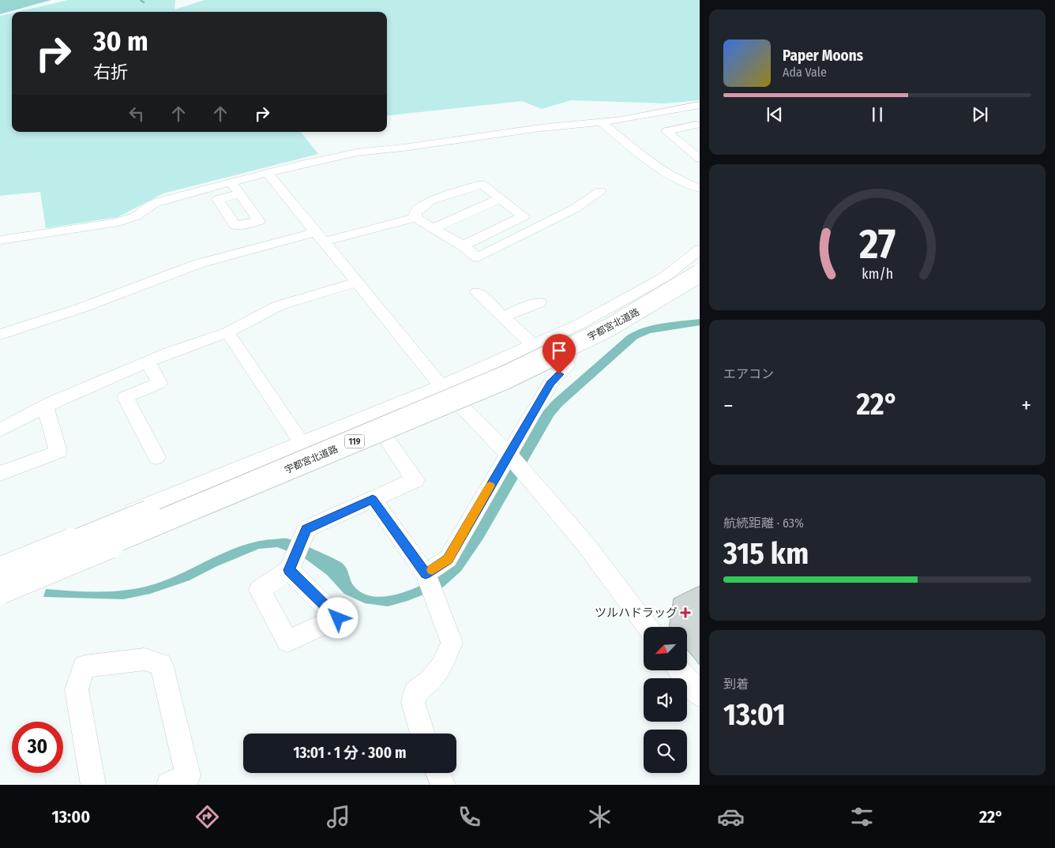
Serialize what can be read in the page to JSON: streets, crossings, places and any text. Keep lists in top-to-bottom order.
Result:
{
  "streets": {
    "highway": ["宇都宮北道路", "119"]
  },
  "places": {
    "health": ["ツルハドラッグ"]
  },
  "north": "bottom left",
  "page": {
    "turn": ["30 m", "右折"],
    "song": ["Paper Moons", "Ada Vale"],
    "tile": [
      "エアコン",
      ["航続距離 · 63%", "315 km"],
      ["到着", "13:01"]
    ],
    "heat": ["−", "22°", "+"],
    "limit": "30",
    "trip": "13:01 · 1 分 · 300 m",
    "tabs": ["13:00", "22°"],
    "gauge": ["27", "km/h"]
  }
}
